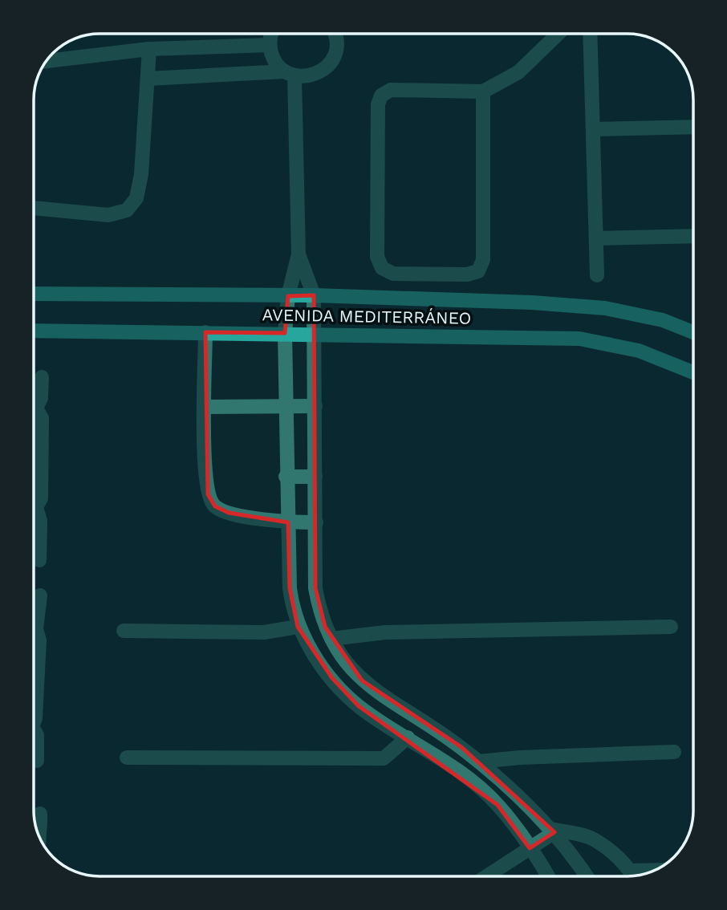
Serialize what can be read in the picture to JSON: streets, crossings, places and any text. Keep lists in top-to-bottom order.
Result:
{
  "streets": {
    "street": ["AVENIDA MEDITERRÁNEO"]
  }
}
